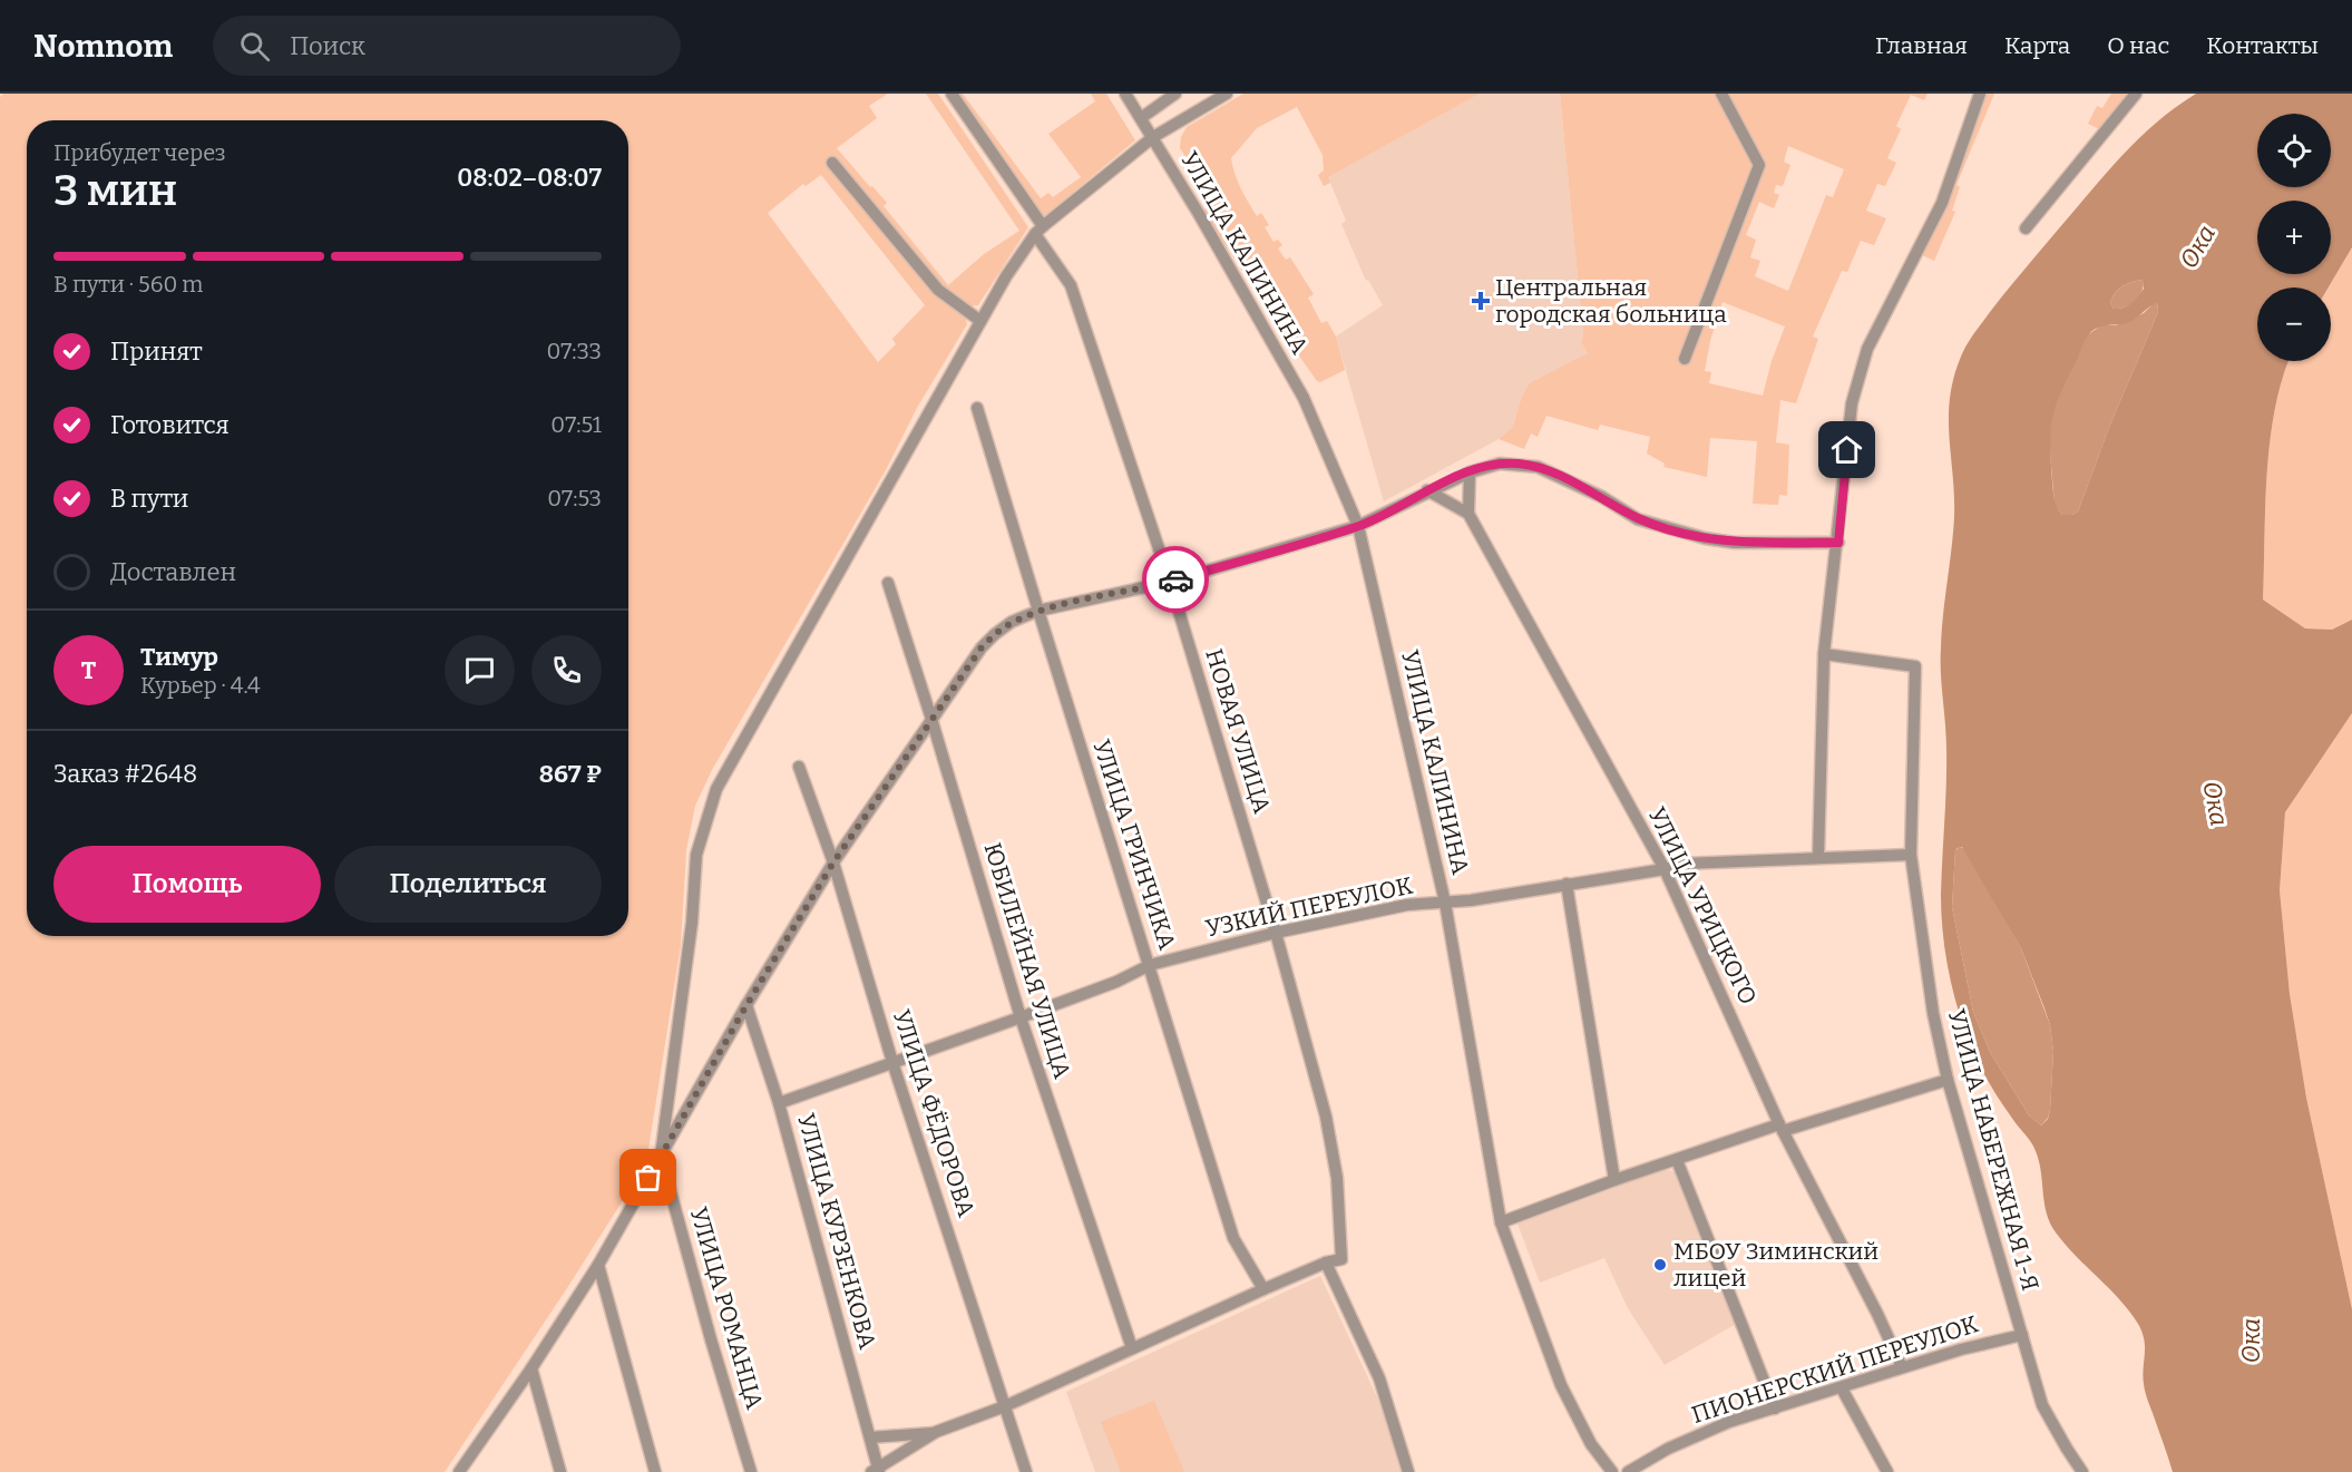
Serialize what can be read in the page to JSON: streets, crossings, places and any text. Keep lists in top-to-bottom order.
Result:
{
  "streets": {
    "street": [
      "УЛИЦА КАЛИНИНА",
      "НОВАЯ УЛИЦА",
      "УЛИЦА ГРИНЧИКА",
      "УЛИЦА УРИЦКОГО",
      "УЗКИЙ ПЕРЕУЛОК",
      "ЮБИЛЕЙНАЯ УЛИЦА",
      "УЛИЦА ФЁДОРОВА",
      "УЛИЦА НАБЕРЕЖНАЯ 1-Я",
      "УЛИЦА КУРЗЕНКОВА",
      "УЛИЦА РОМАНЦА",
      "ПИОНЕРСКИЙ ПЕРЕУЛОК"
    ]
  },
  "crossings": [
    ["УЛИЦА КАЛИНИНА", "УЗКИЙ ПЕРЕУЛОК"],
    ["НОВАЯ УЛИЦА", "УЗКИЙ ПЕРЕУЛОК"],
    ["УЛИЦА ГРИНЧИКА", "УЗКИЙ ПЕРЕУЛОК"],
    ["УЛИЦА УРИЦКОГО", "УЗКИЙ ПЕРЕУЛОК"],
    ["УЛИЦА УРИЦКОГО", "ПИОНЕРСКИЙ ПЕРЕУЛОК"],
    ["УЗКИЙ ПЕРЕУЛОК", "ЮБИЛЕЙНАЯ УЛИЦА"],
    ["УЗКИЙ ПЕРЕУЛОК", "УЛИЦА ФЁДОРОВА"],
    ["УЗКИЙ ПЕРЕУЛОК", "УЛИЦА НАБЕРЕЖНАЯ 1-Я"],
    ["УЗКИЙ ПЕРЕУЛОК", "УЛИЦА КУРЗЕНКОВА"],
    ["УЛИЦА НАБЕРЕЖНАЯ 1-Я", "ПИОНЕРСКИЙ ПЕРЕУЛОК"]
  ],
  "water": ["Ока"],
  "places": {
    "health": ["Центральная городская больница"],
    "other": ["МБОУ Зиминский лицей"]
  },
  "page": {
    "header": "Nomnom",
    "search": "Поиск",
    "nav": [
      "Главная",
      "Карта",
      "О нас",
      "Контакты"
    ],
    "map_buttons": ["+", "−"],
    "heading": ["3 мин", "Прибудет через", "08:02–08:07"],
    "panel": [
      "Тимур",
      "Курьер · 4.4",
      "Заказ #2648",
      "867 ₽"
    ],
    "bar": "В пути · 560 m",
    "list": [
      ["Принят", "07:33"],
      ["Готовится", "07:51"],
      ["В пути", "07:53"],
      "Доставлен"
    ],
    "round": "Т",
    "buttons": ["Помощь", "Поделиться"]
  }
}
